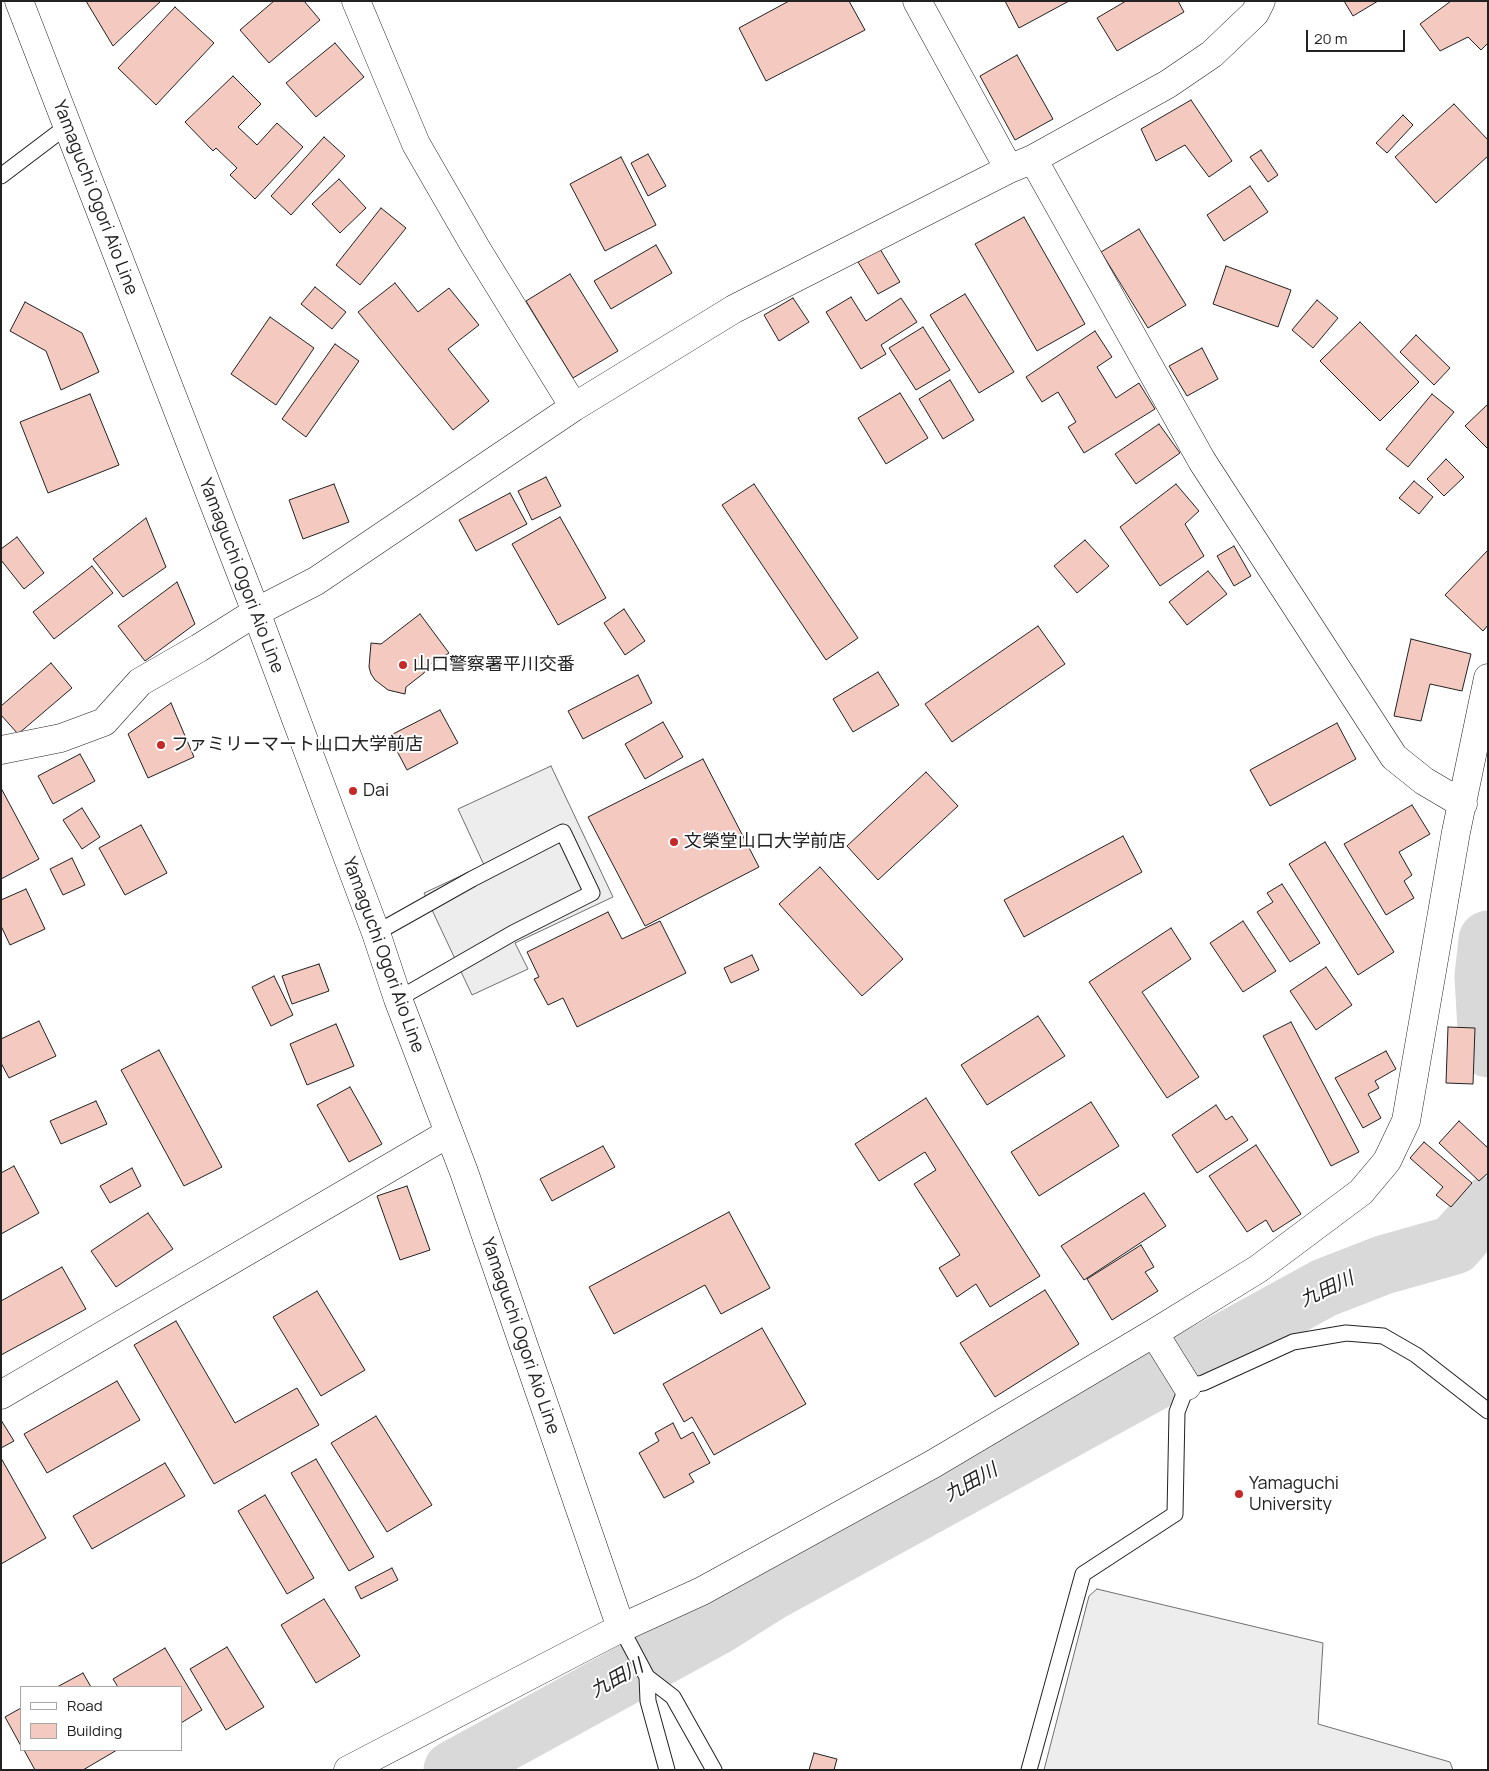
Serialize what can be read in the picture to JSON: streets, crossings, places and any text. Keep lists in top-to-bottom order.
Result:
{
  "streets": {
    "street": ["Yamaguchi Ogori Aio Line"]
  },
  "water": ["九田川"],
  "places": [
    "山口警察署平川交番",
    "ファミリーマート山口大学前店",
    "Dai",
    "文榮堂山口大学前店",
    "Yamaguchi University"
  ],
  "legend": ["Road", "Building"],
  "scale_bar": "20 m"
}
